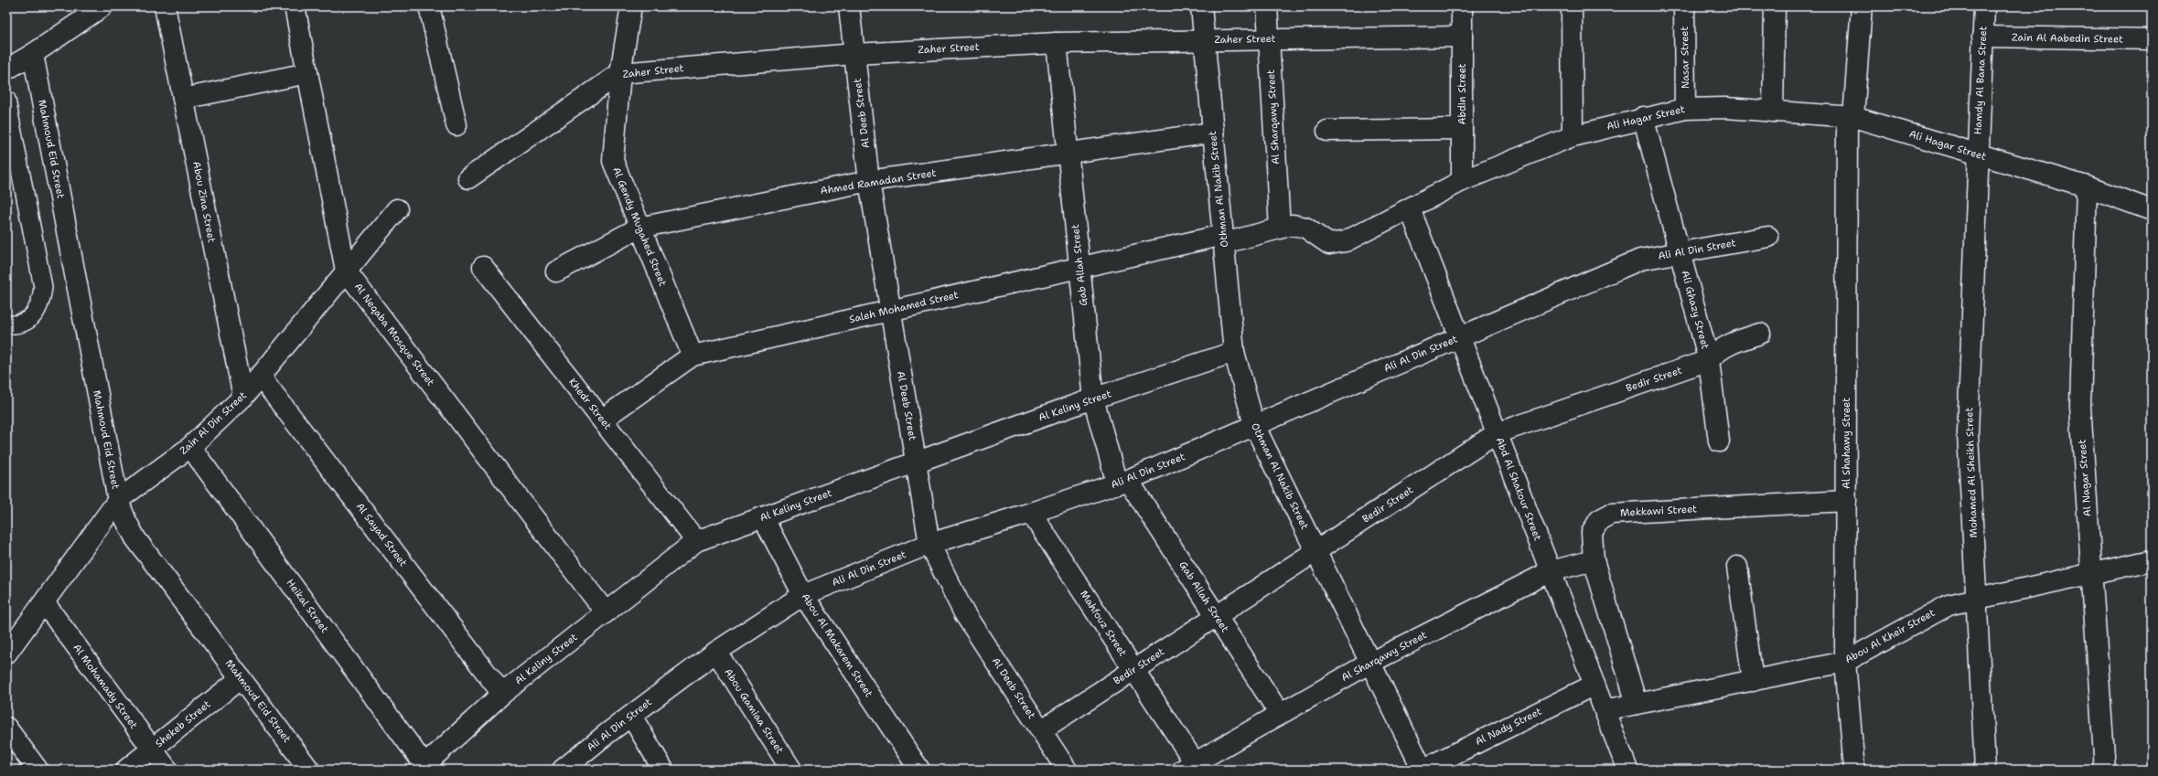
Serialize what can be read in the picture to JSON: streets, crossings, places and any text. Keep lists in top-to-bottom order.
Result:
{
  "streets": {
    "street": [
      "Zain Al Aabedin Street",
      "Zaher Street",
      "Nasar Street",
      "Hamdy Al Bana Street",
      "Abdin Street",
      "Al Deeb Street",
      "Al Sharqawy Street",
      "Ali Hagar Street",
      "Mahmoud Eid Street",
      "Ahmed Ramadan Street",
      "Othman Al Nakib Street",
      "Abou Zina Street",
      "Al Gendy Mugahed Street",
      "Ali Al Din Street",
      "Gab Allah Street",
      "Saleh Mohamed Street",
      "Ali Ghazy Street",
      "Al Neqaba Mosque Street",
      "Bedir Street",
      "Khedr Street",
      "Al Keliny Street",
      "Zain Al Din Street",
      "Al Shahawy Street",
      "Mohamed Al Sheikh Street",
      "Al Nagar Street",
      "Abd Al Shakour Street",
      "Mekkawi Street",
      "Al Sayad Street",
      "Heikal Street",
      "Mahfouz Street",
      "Abou Al Kheir Street",
      "Abou Al Makarem Street",
      "Al Mohamady Street",
      "Abou Gamiaa Street",
      "Shekeb Street",
      "Al Nady Street"
    ]
  },
  "crossings": [
    ["Zain Al Aabedin Street", "Hamdy Al Bana Street"],
    ["Zaher Street", "Abdin Street"],
    ["Zaher Street", "Al Deeb Street"],
    ["Zaher Street", "Al Sharqawy Street"],
    ["Zaher Street", "Othman Al Nakib Street"],
    ["Zaher Street", "Al Gendy Mugahed Street"],
    ["Zaher Street", "Gab Allah Street"],
    ["Nasar Street", "Ali Hagar Street"],
    ["Hamdy Al Bana Street", "Ali Hagar Street"],
    ["Hamdy Al Bana Street", "Mohamed Al Sheikh Street"],
    ["Abdin Street", "Ali Hagar Street"],
    ["Al Deeb Street", "Ahmed Ramadan Street"],
    ["Al Deeb Street", "Ali Al Din Street"],
    ["Al Deeb Street", "Saleh Mohamed Street"],
    ["Al Deeb Street", "Bedir Street"],
    ["Al Deeb Street", "Al Keliny Street"],
    ["Al Sharqawy Street", "Ali Hagar Street"],
    ["Al Sharqawy Street", "Othman Al Nakib Street"],
    ["Al Sharqawy Street", "Gab Allah Street"],
    ["Al Sharqawy Street", "Abd Al Shakour Street"],
    ["Al Sharqawy Street", "Mekkawi Street"],
    ["Al Sharqawy Street", "Mahfouz Street"],
    ["Ali Hagar Street", "Othman Al Nakib Street"],
    ["Ali Hagar Street", "Saleh Mohamed Street"],
    ["Ali Hagar Street", "Ali Ghazy Street"],
    ["Ali Hagar Street", "Al Shahawy Street"],
    ["Ali Hagar Street", "Mohamed Al Sheikh Street"],
    ["Ali Hagar Street", "Al Nagar Street"],
    ["Ali Hagar Street", "Abd Al Shakour Street"],
    ["Mahmoud Eid Street", "Zain Al Din Street"],
    ["Mahmoud Eid Street", "Shekeb Street"],
    ["Ahmed Ramadan Street", "Othman Al Nakib Street"],
    ["Ahmed Ramadan Street", "Al Gendy Mugahed Street"],
    ["Ahmed Ramadan Street", "Gab Allah Street"],
    ["Othman Al Nakib Street", "Ali Al Din Street"],
    ["Othman Al Nakib Street", "Saleh Mohamed Street"],
    ["Othman Al Nakib Street", "Bedir Street"],
    ["Othman Al Nakib Street", "Al Keliny Street"],
    ["Othman Al Nakib Street", "Al Nady Street"],
    ["Abou Zina Street", "Zain Al Din Street"],
    ["Al Gendy Mugahed Street", "Saleh Mohamed Street"],
    ["Ali Al Din Street", "Gab Allah Street"],
    ["Ali Al Din Street", "Ali Ghazy Street"],
    ["Ali Al Din Street", "Abd Al Shakour Street"],
    ["Ali Al Din Street", "Mahfouz Street"],
    ["Ali Al Din Street", "Abou Al Makarem Street"],
    ["Ali Al Din Street", "Abou Gamiaa Street"],
    ["Gab Allah Street", "Saleh Mohamed Street"],
    ["Gab Allah Street", "Bedir Street"],
    ["Gab Allah Street", "Al Keliny Street"],
    ["Saleh Mohamed Street", "Khedr Street"],
    ["Ali Ghazy Street", "Bedir Street"],
    ["Al Neqaba Mosque Street", "Al Keliny Street"],
    ["Al Neqaba Mosque Street", "Zain Al Din Street"],
    ["Bedir Street", "Abd Al Shakour Street"],
    ["Bedir Street", "Mahfouz Street"],
    ["Khedr Street", "Al Keliny Street"],
    ["Al Keliny Street", "Al Sayad Street"],
    ["Al Keliny Street", "Heikal Street"],
    ["Al Keliny Street", "Abou Al Makarem Street"],
    ["Zain Al Din Street", "Al Sayad Street"],
    ["Zain Al Din Street", "Heikal Street"],
    ["Zain Al Din Street", "Al Mohamady Street"],
    ["Al Shahawy Street", "Mekkawi Street"],
    ["Al Shahawy Street", "Abou Al Kheir Street"],
    ["Mohamed Al Sheikh Street", "Abou Al Kheir Street"],
    ["Al Nagar Street", "Abou Al Kheir Street"],
    ["Abd Al Shakour Street", "Abou Al Kheir Street"],
    ["Abd Al Shakour Street", "Al Nady Street"],
    ["Mekkawi Street", "Abou Al Kheir Street"],
    ["Al Mohamady Street", "Shekeb Street"]
  ]
}
